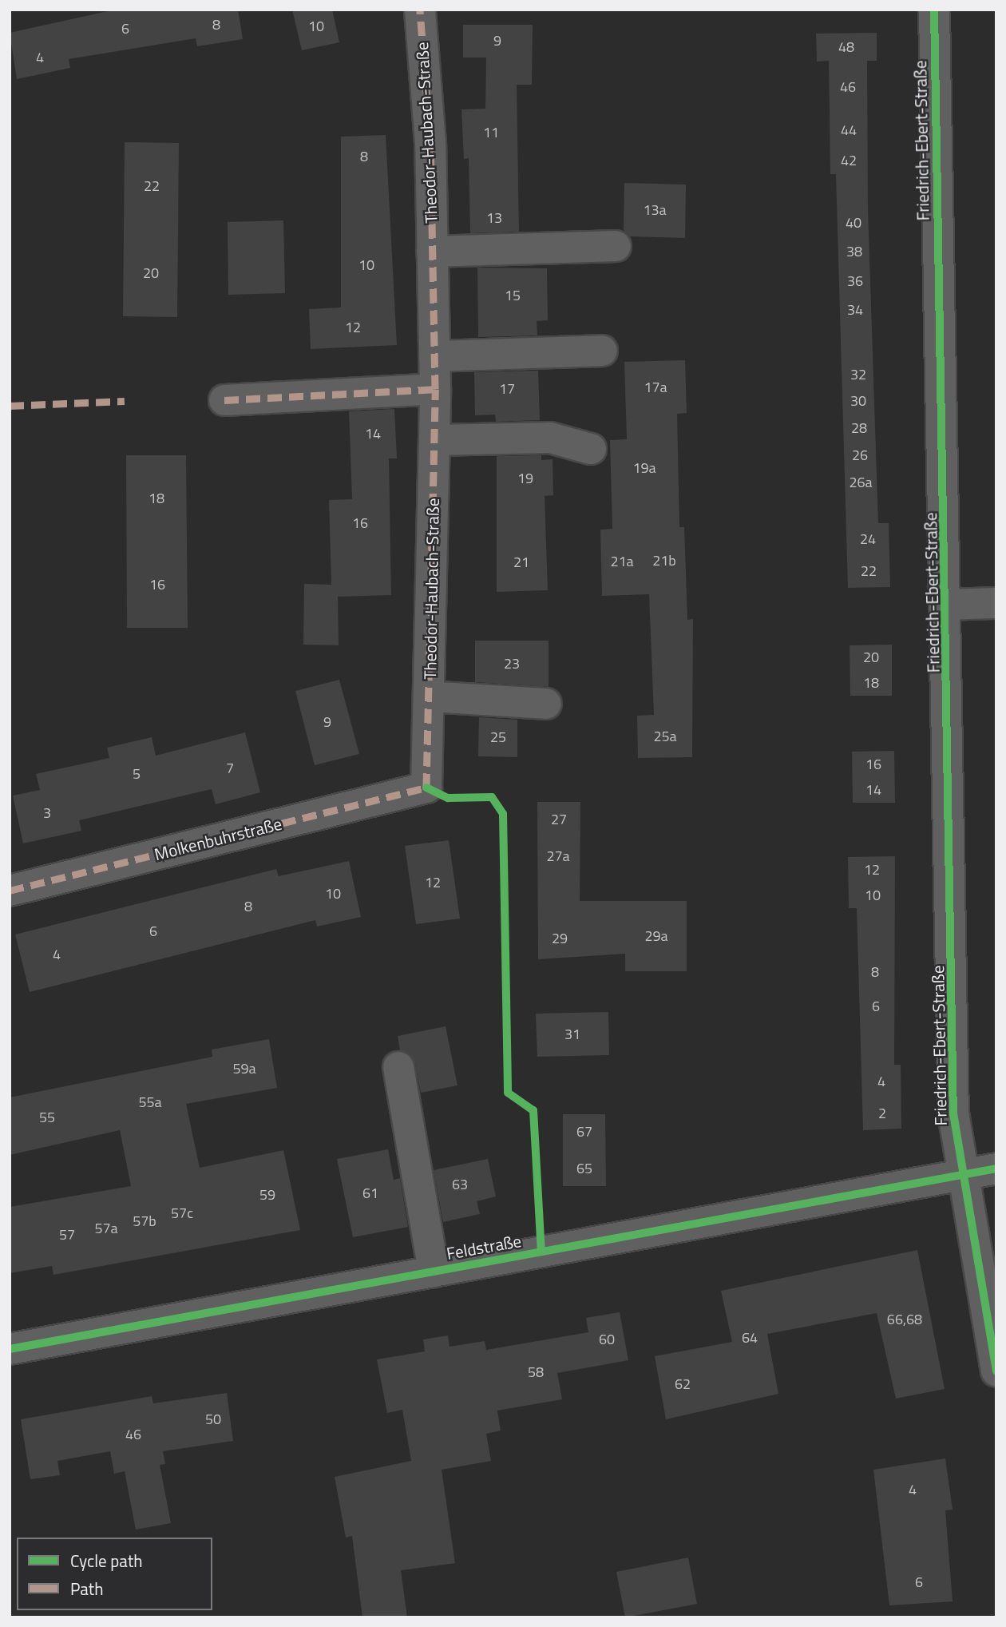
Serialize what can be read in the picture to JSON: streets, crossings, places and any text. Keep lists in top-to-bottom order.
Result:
{
  "streets": {
    "street": [
      "Theodor-Haubach-Straße",
      "Friedrich-Ebert-Straße",
      "Molkenbuhrstraße",
      "Feldstraße"
    ]
  },
  "crossings": [
    ["Theodor-Haubach-Straße", "Molkenbuhrstraße"],
    ["Friedrich-Ebert-Straße", "Feldstraße"]
  ],
  "house_numbers": [
    "8",
    "10",
    "6",
    "9",
    "48",
    "4",
    "46",
    "44",
    "11",
    "8",
    "42",
    "22",
    "13a",
    "13",
    "40",
    "38",
    "10",
    "20",
    "36",
    "15",
    "34",
    "12",
    "32",
    "17a",
    "17",
    "30",
    "28",
    "14",
    "26",
    "19a",
    "19",
    "26a",
    "18",
    "16",
    "24",
    "21b",
    "21a",
    "21",
    "22",
    "16",
    "20",
    "23",
    "18",
    "9",
    "25a",
    "25",
    "16",
    "7",
    "5",
    "14",
    "3",
    "27",
    "27a",
    "12",
    "12",
    "10",
    "10",
    "8",
    "6",
    "29a",
    "29",
    "4",
    "8",
    "6",
    "31",
    "59a",
    "4",
    "55a",
    "2",
    "55",
    "67",
    "65",
    "63",
    "61",
    "59",
    "57c",
    "57b",
    "57a",
    "57",
    "66,68",
    "64",
    "60",
    "58",
    "62",
    "50",
    "46",
    "4",
    "6"
  ],
  "legend": ["Cycle path", "Path"]
}
